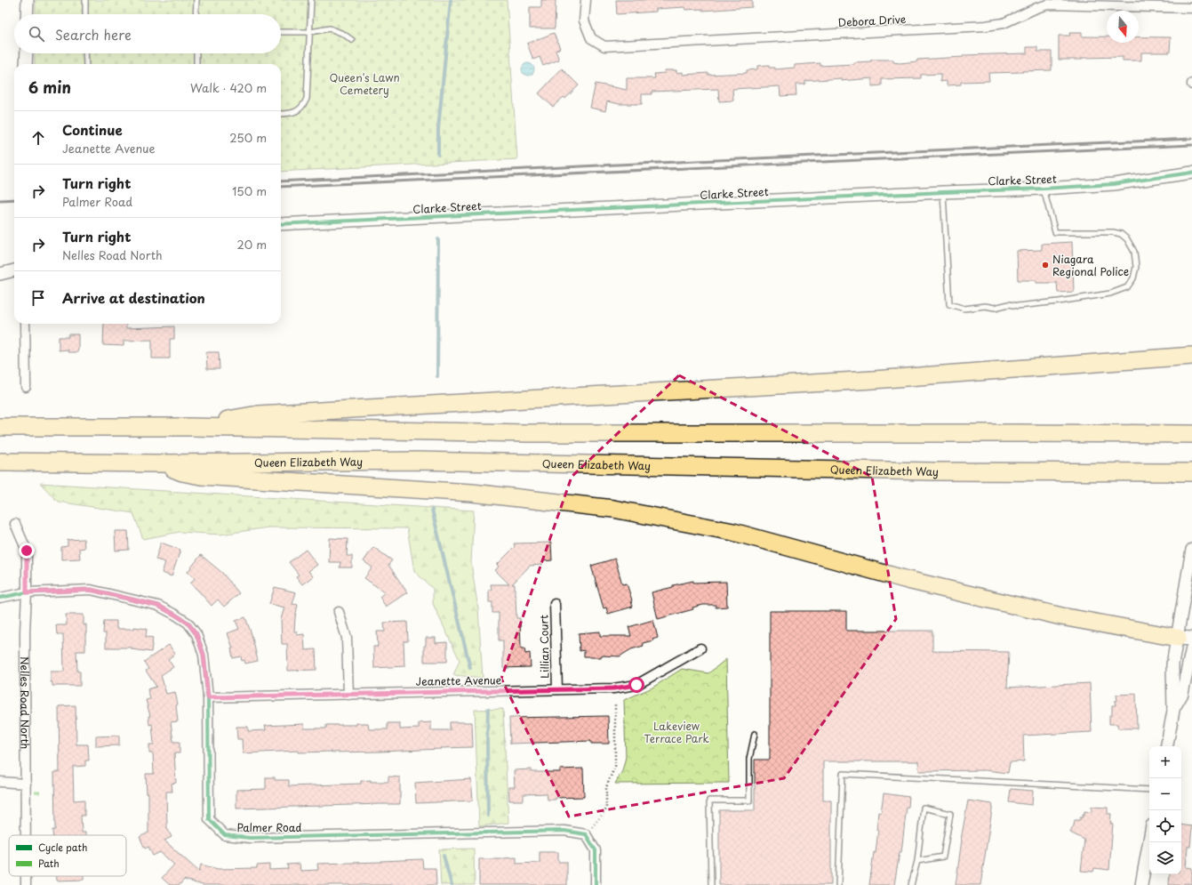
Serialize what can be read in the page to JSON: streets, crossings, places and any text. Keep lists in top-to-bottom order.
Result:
{
  "streets": {
    "highway": ["Queen Elizabeth Way"],
    "street": [
      "Debora Drive",
      "Clarke Street",
      "Lillian Court",
      "Jeanette Avenue",
      "Nelles Road North",
      "Palmer Road"
    ]
  },
  "crossings": [
    ["Lillian Court", "Jeanette Avenue"],
    ["Jeanette Avenue", "Palmer Road"],
    ["Nelles Road North", "Palmer Road"]
  ],
  "parks": ["Queen's Lawn Cemetery", "Lakeview Terrace Park"],
  "places": ["Niagara Regional Police"],
  "legend": ["Cycle path", "Path"],
  "north": "bottom",
  "page": {
    "search": "Search here",
    "heading": ["6 min", "Walk · 420 m"],
    "list": [
      ["Continue", "Jeanette Avenue", "250 m"],
      ["Turn right", "Palmer Road", "150 m"],
      ["Turn right", "Nelles Road North", "20 m"],
      "Arrive at destination"
    ],
    "map_buttons": ["+", "−"]
  }
}
